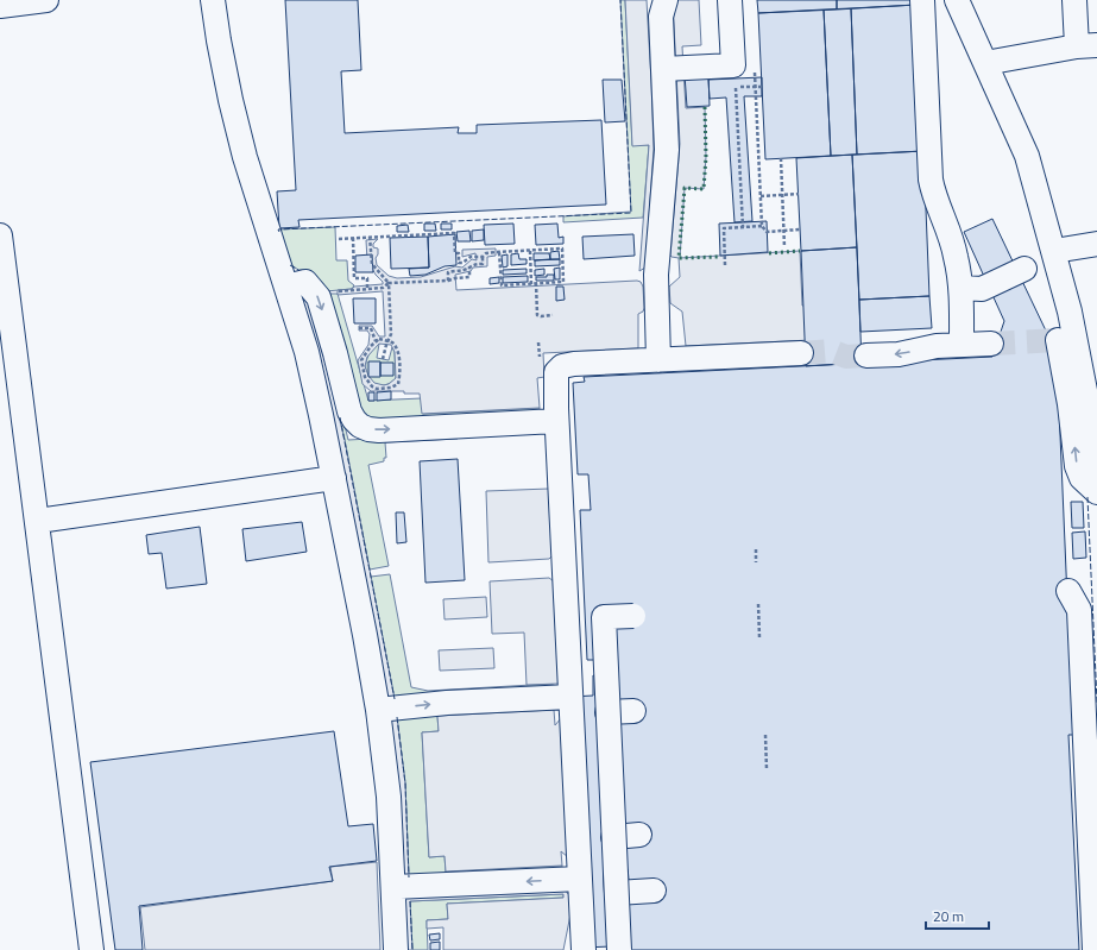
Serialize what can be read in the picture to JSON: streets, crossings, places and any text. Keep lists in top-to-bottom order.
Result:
{
  "scale_bar": "20 m"
}
